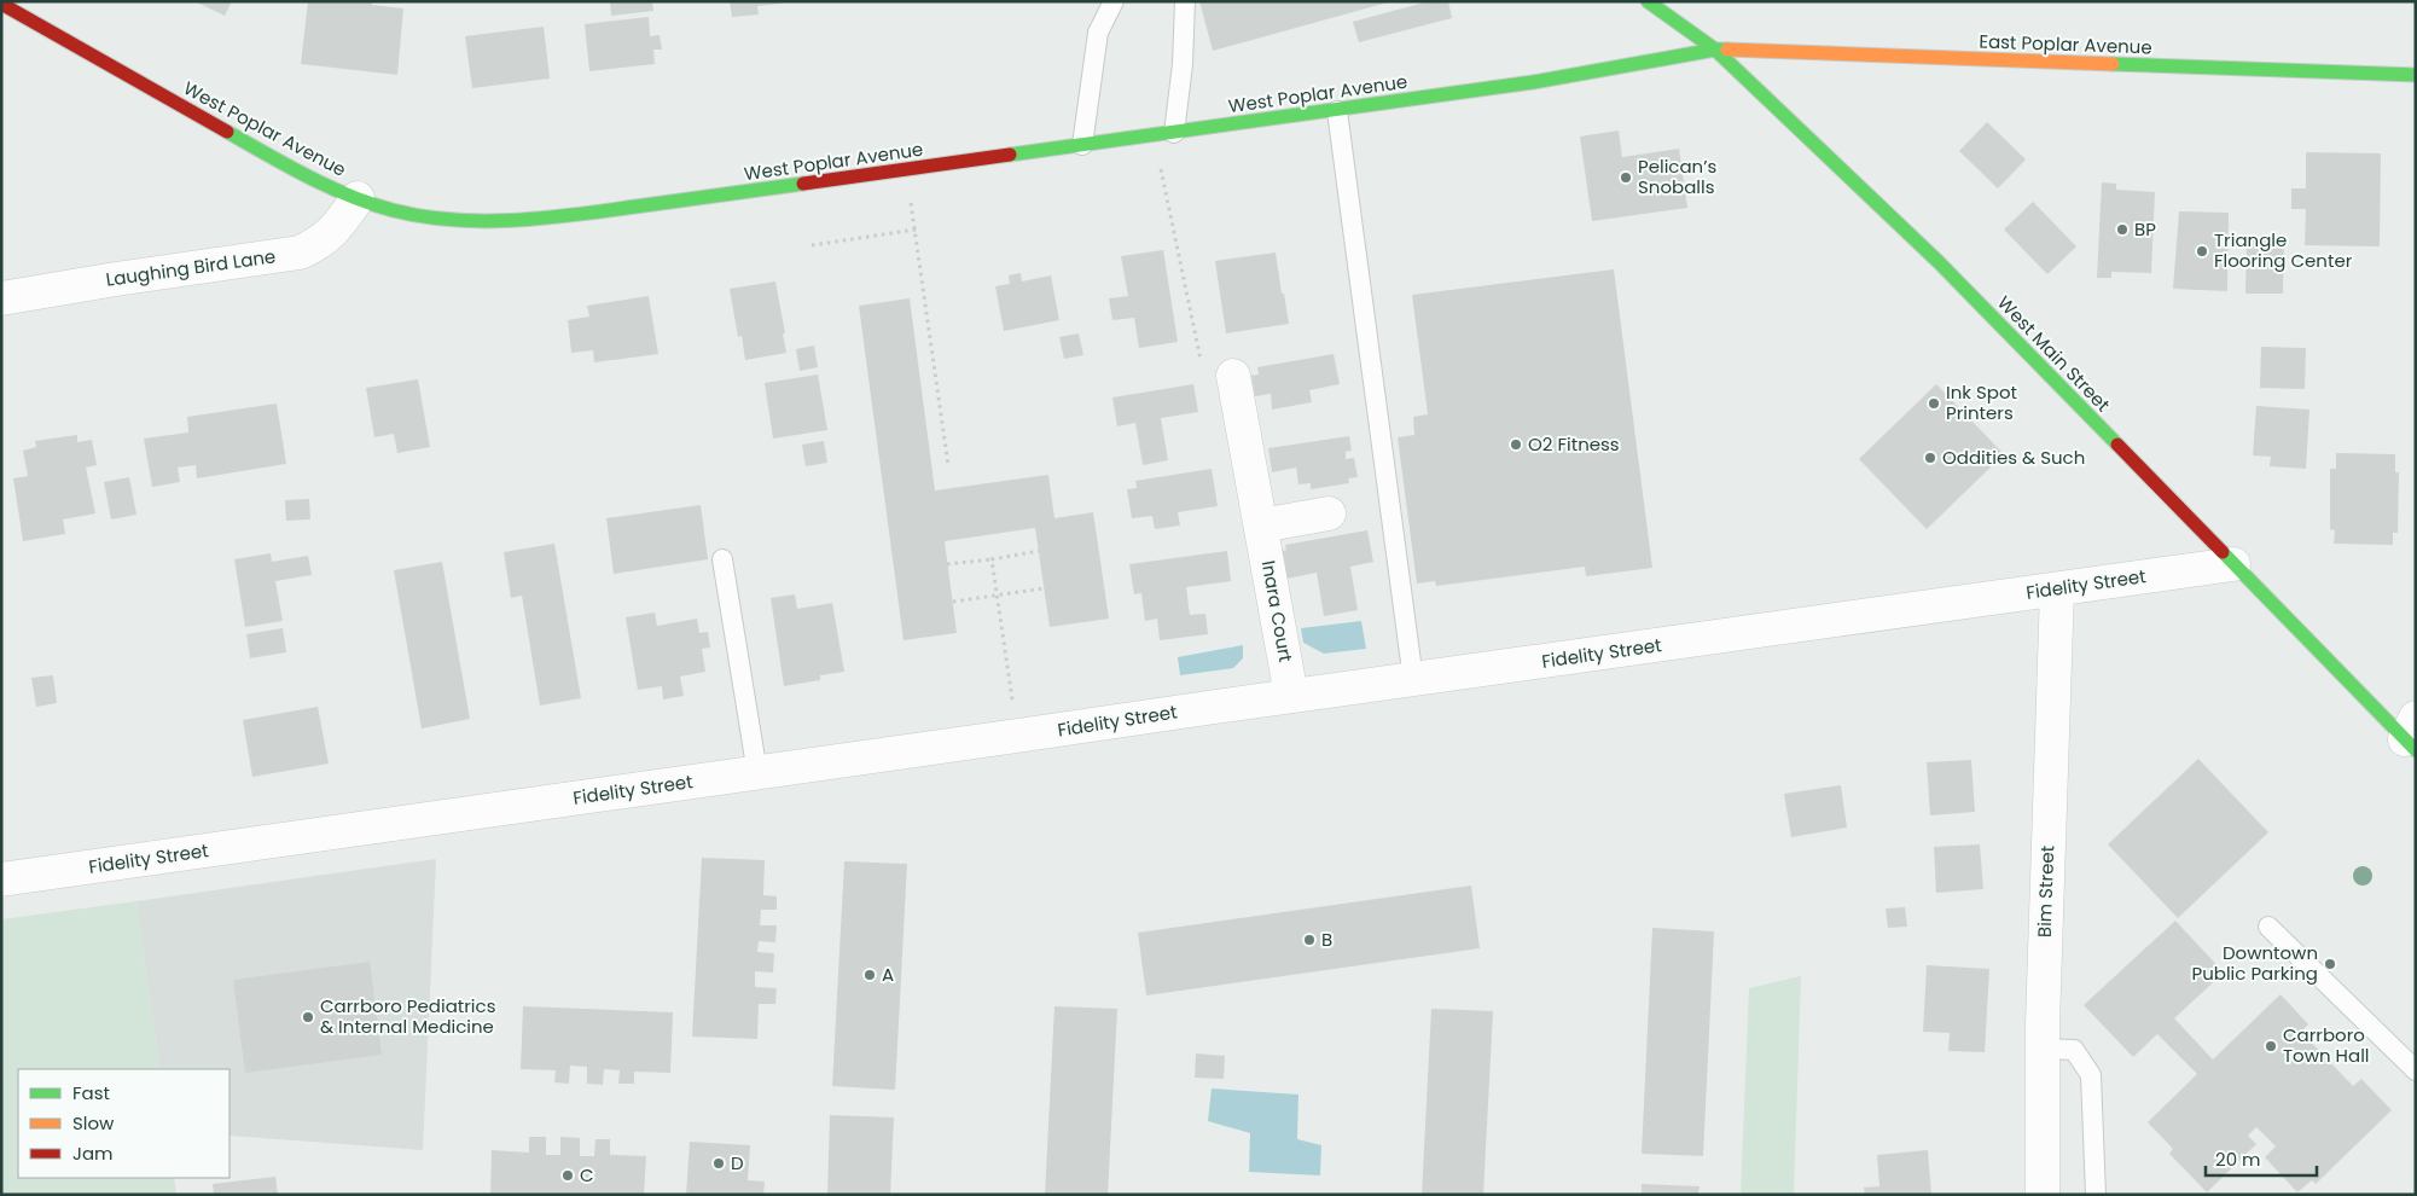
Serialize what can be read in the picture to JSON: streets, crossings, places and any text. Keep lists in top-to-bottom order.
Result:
{
  "streets": {
    "street": [
      "East Poplar Avenue",
      "West Poplar Avenue",
      "Laughing Bird Lane",
      "West Main Street",
      "Fidelity Street",
      "Inara Court",
      "Bim Street"
    ]
  },
  "crossings": [
    ["East Poplar Avenue", "West Poplar Avenue"],
    ["East Poplar Avenue", "West Main Street"],
    ["West Poplar Avenue", "Laughing Bird Lane"],
    ["West Poplar Avenue", "West Main Street"],
    ["West Main Street", "Fidelity Street"],
    ["Fidelity Street", "Inara Court"],
    ["Fidelity Street", "Bim Street"]
  ],
  "places": [
    "Pelican’s Snoballs",
    "BP",
    "Triangle Flooring Center",
    "Ink Spot Printers",
    "O2 Fitness",
    "Oddities & Such",
    "B",
    "Downtown Public Parking",
    "A",
    "Carrboro Pediatrics & Internal Medicine",
    "Carrboro Town Hall",
    "D",
    "C"
  ],
  "legend": ["Fast", "Slow", "Jam"],
  "scale_bar": "20 m"
}
